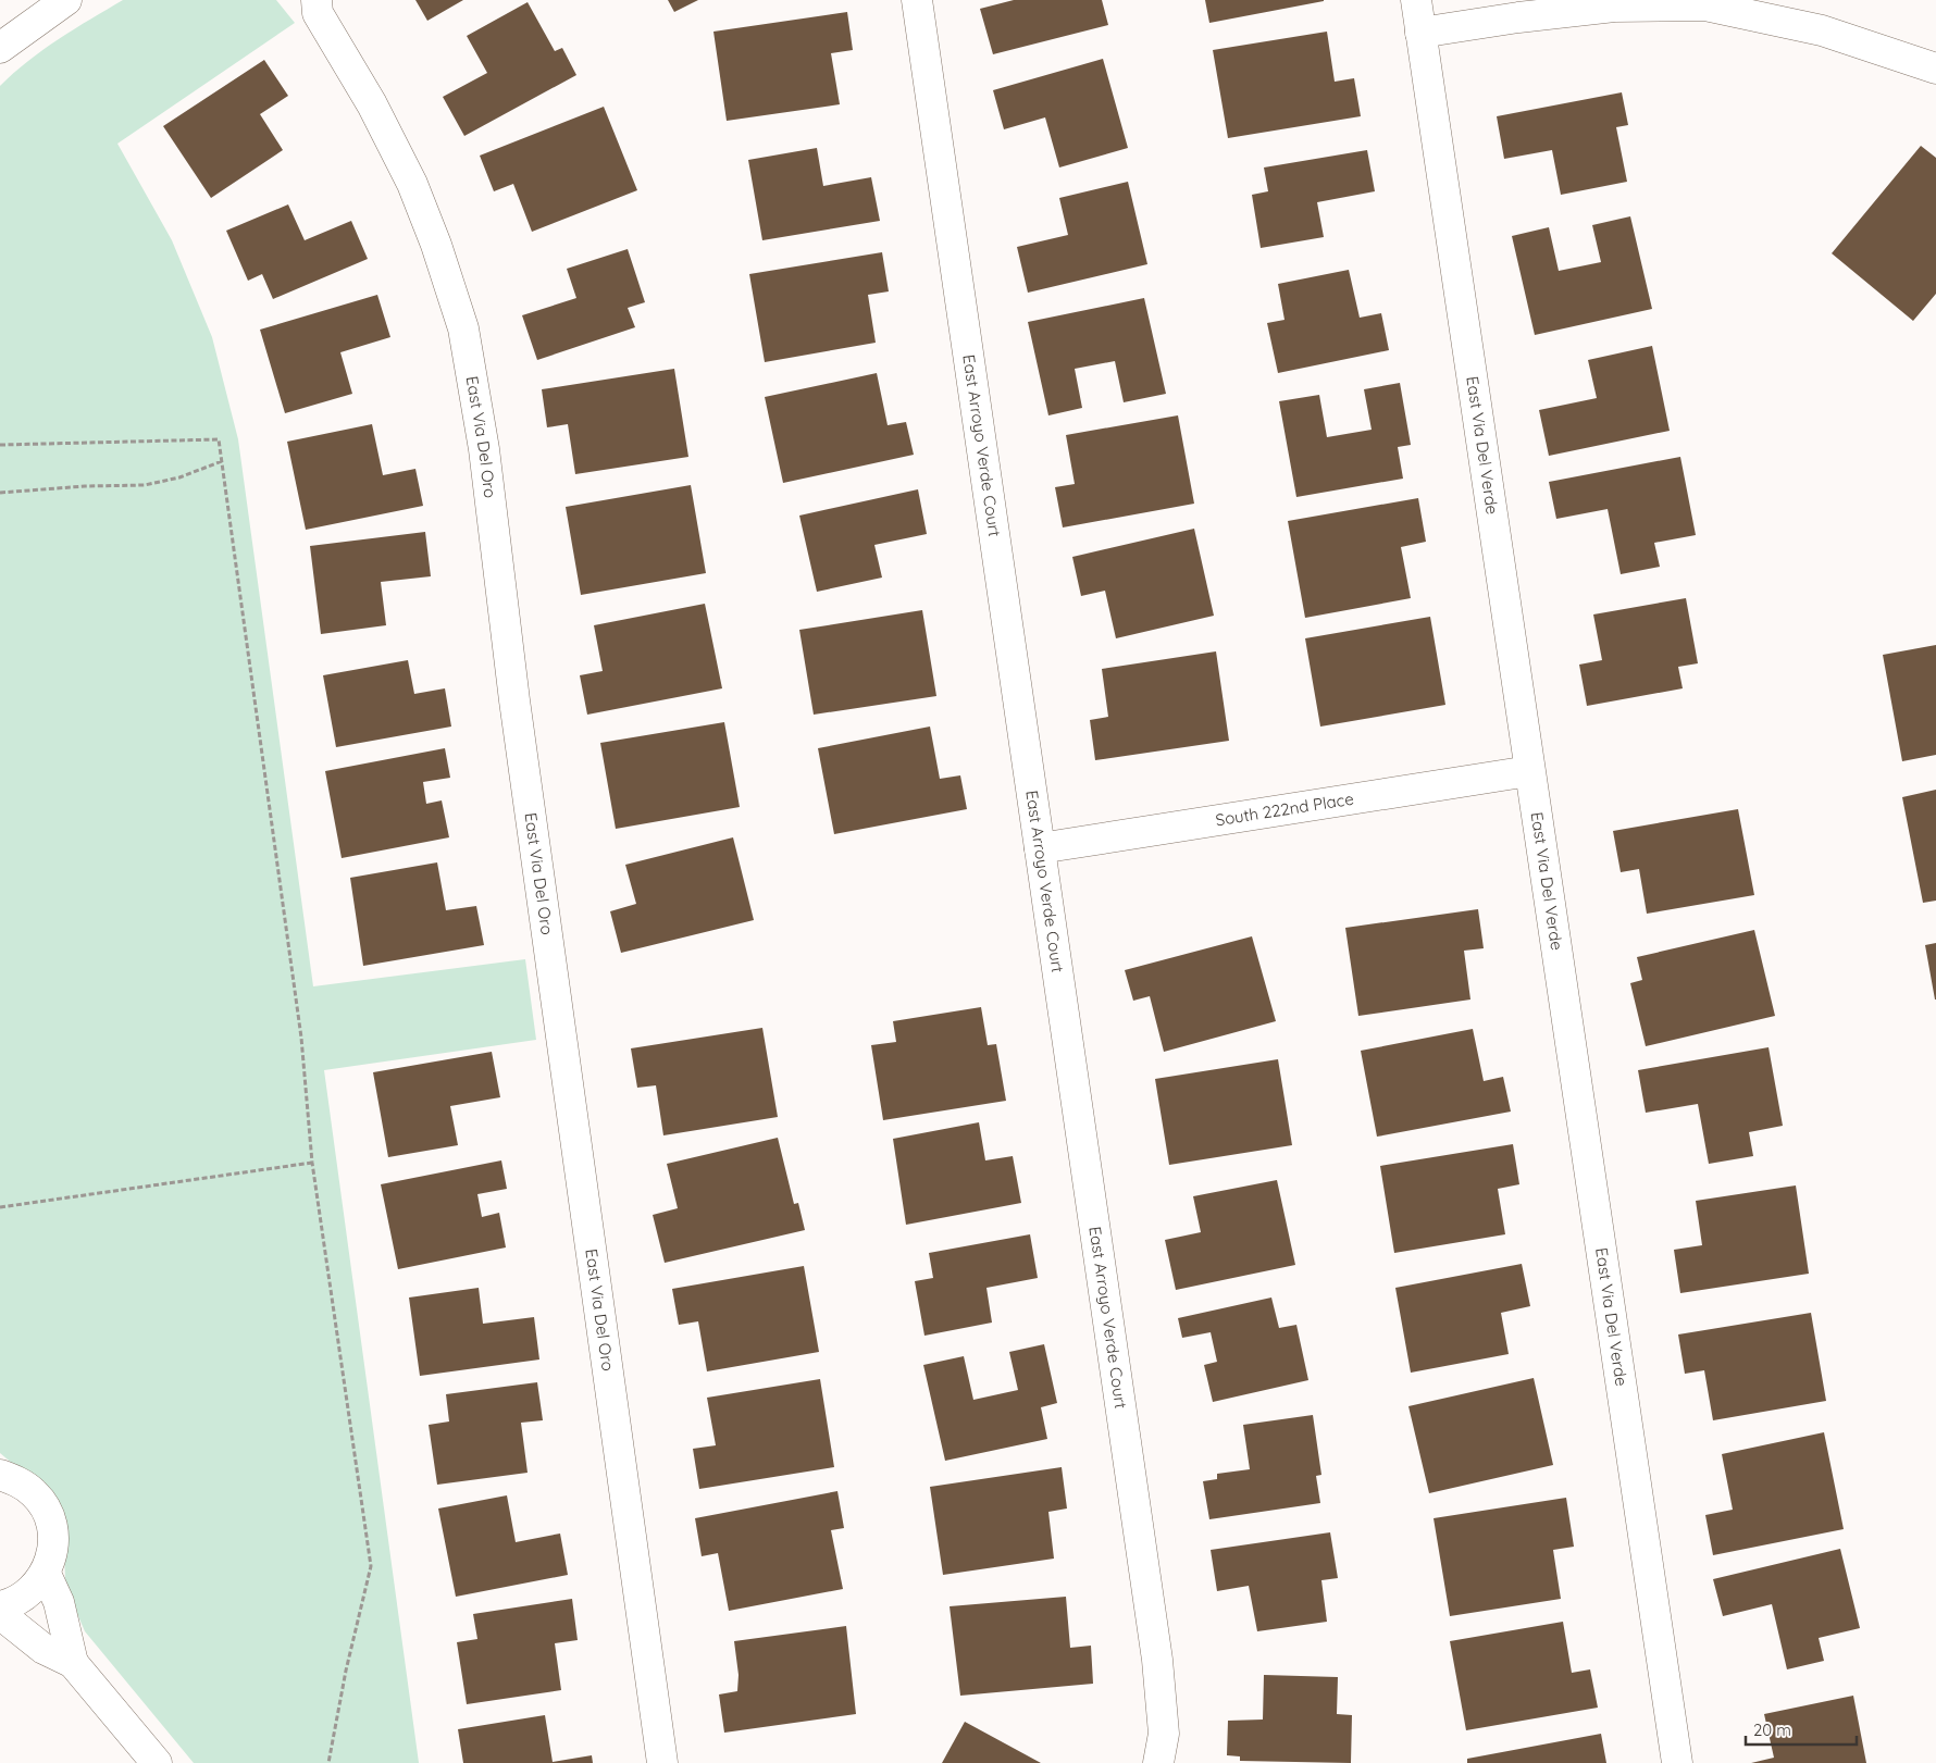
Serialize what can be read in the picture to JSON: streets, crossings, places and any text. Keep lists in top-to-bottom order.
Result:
{
  "streets": {
    "street": [
      "East Via Del Oro",
      "East Arroyo Verde Court",
      "East Via Del Verde",
      "South 222nd Place"
    ]
  },
  "crossings": [
    ["East Arroyo Verde Court", "South 222nd Place"],
    ["East Via Del Verde", "South 222nd Place"]
  ],
  "scale_bar": "20 m"
}
